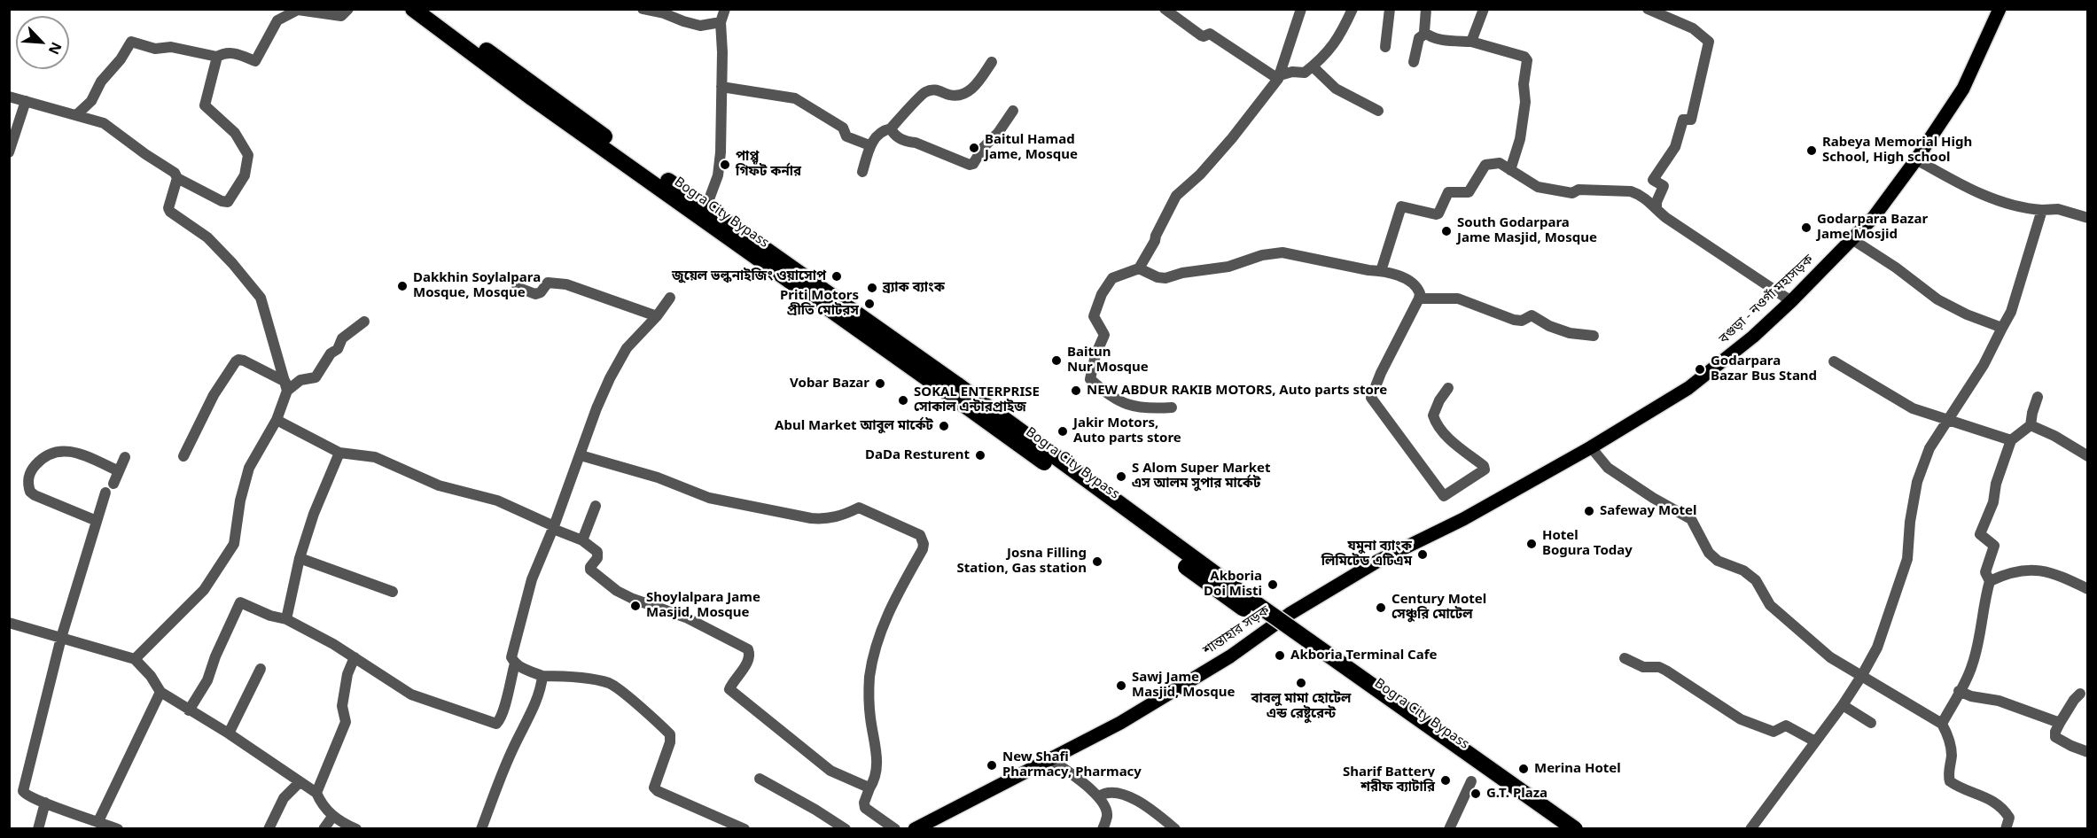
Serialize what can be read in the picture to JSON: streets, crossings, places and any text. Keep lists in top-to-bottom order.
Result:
{
  "streets": {
    "highway": ["Bogra City Bypass"],
    "main road": ["বগুড়া - নওগাঁ মহাসড়ক", "শান্তাহার সড়ক"]
  },
  "crossings": [
    ["বগুড়া - নওগাঁ মহাসড়ক", "শান্তাহার সড়ক"]
  ],
  "places": [
    "Baitul Hamad Jame, Mosque",
    "Rabeya Memorial High School, High school",
    "পাপ্পু গিফট কর্নার",
    "Godarpara Bazar Jame Mosjid",
    "South Godarpara Jame Masjid, Mosque",
    "জুয়েল ভল্কনাইজিং ওয়াসোপ",
    "Dakkhin Soylalpara Mosque, Mosque",
    "ব্র্যাক ব্যাংক",
    "Priti Motors প্রীতি মোটরস",
    "Baitun Nur Mosque",
    "Godarpara Bazar Bus Stand",
    "Vobar Bazar",
    "NEW ABDUR RAKIB MOTORS, Auto parts store",
    "SOKAL ENTERPRISE সোকাল এন্টারপ্রাইজ",
    "Abul Market আবুল মার্কেট",
    "Jakir Motors, Auto parts store",
    "DaDa Resturent",
    "S Alom Super Market এস আলম সুপার মার্কেট",
    "Safeway Motel",
    "Hotel Bogura Today",
    "যমুনা ব্যাংক লিমিটেড এটিএম",
    "Josna Filling Station, Gas station",
    "Akboria Doi Misti",
    "Shoylalpara Jame Masjid, Mosque",
    "Century Motel সেঞ্চুরি মোটেল",
    "Akboria Terminal Cafe",
    "বাবলু মামা হোটেল এন্ড রেষ্টুরেন্ট",
    "Sawj Jame Masjid, Mosque",
    "New Shafi Pharmacy, Pharmacy",
    "Merina Hotel",
    "Sharif Battery শরীফ ব্যাটারি",
    "G.T. Plaza"
  ],
  "north": "bottom right"
}
